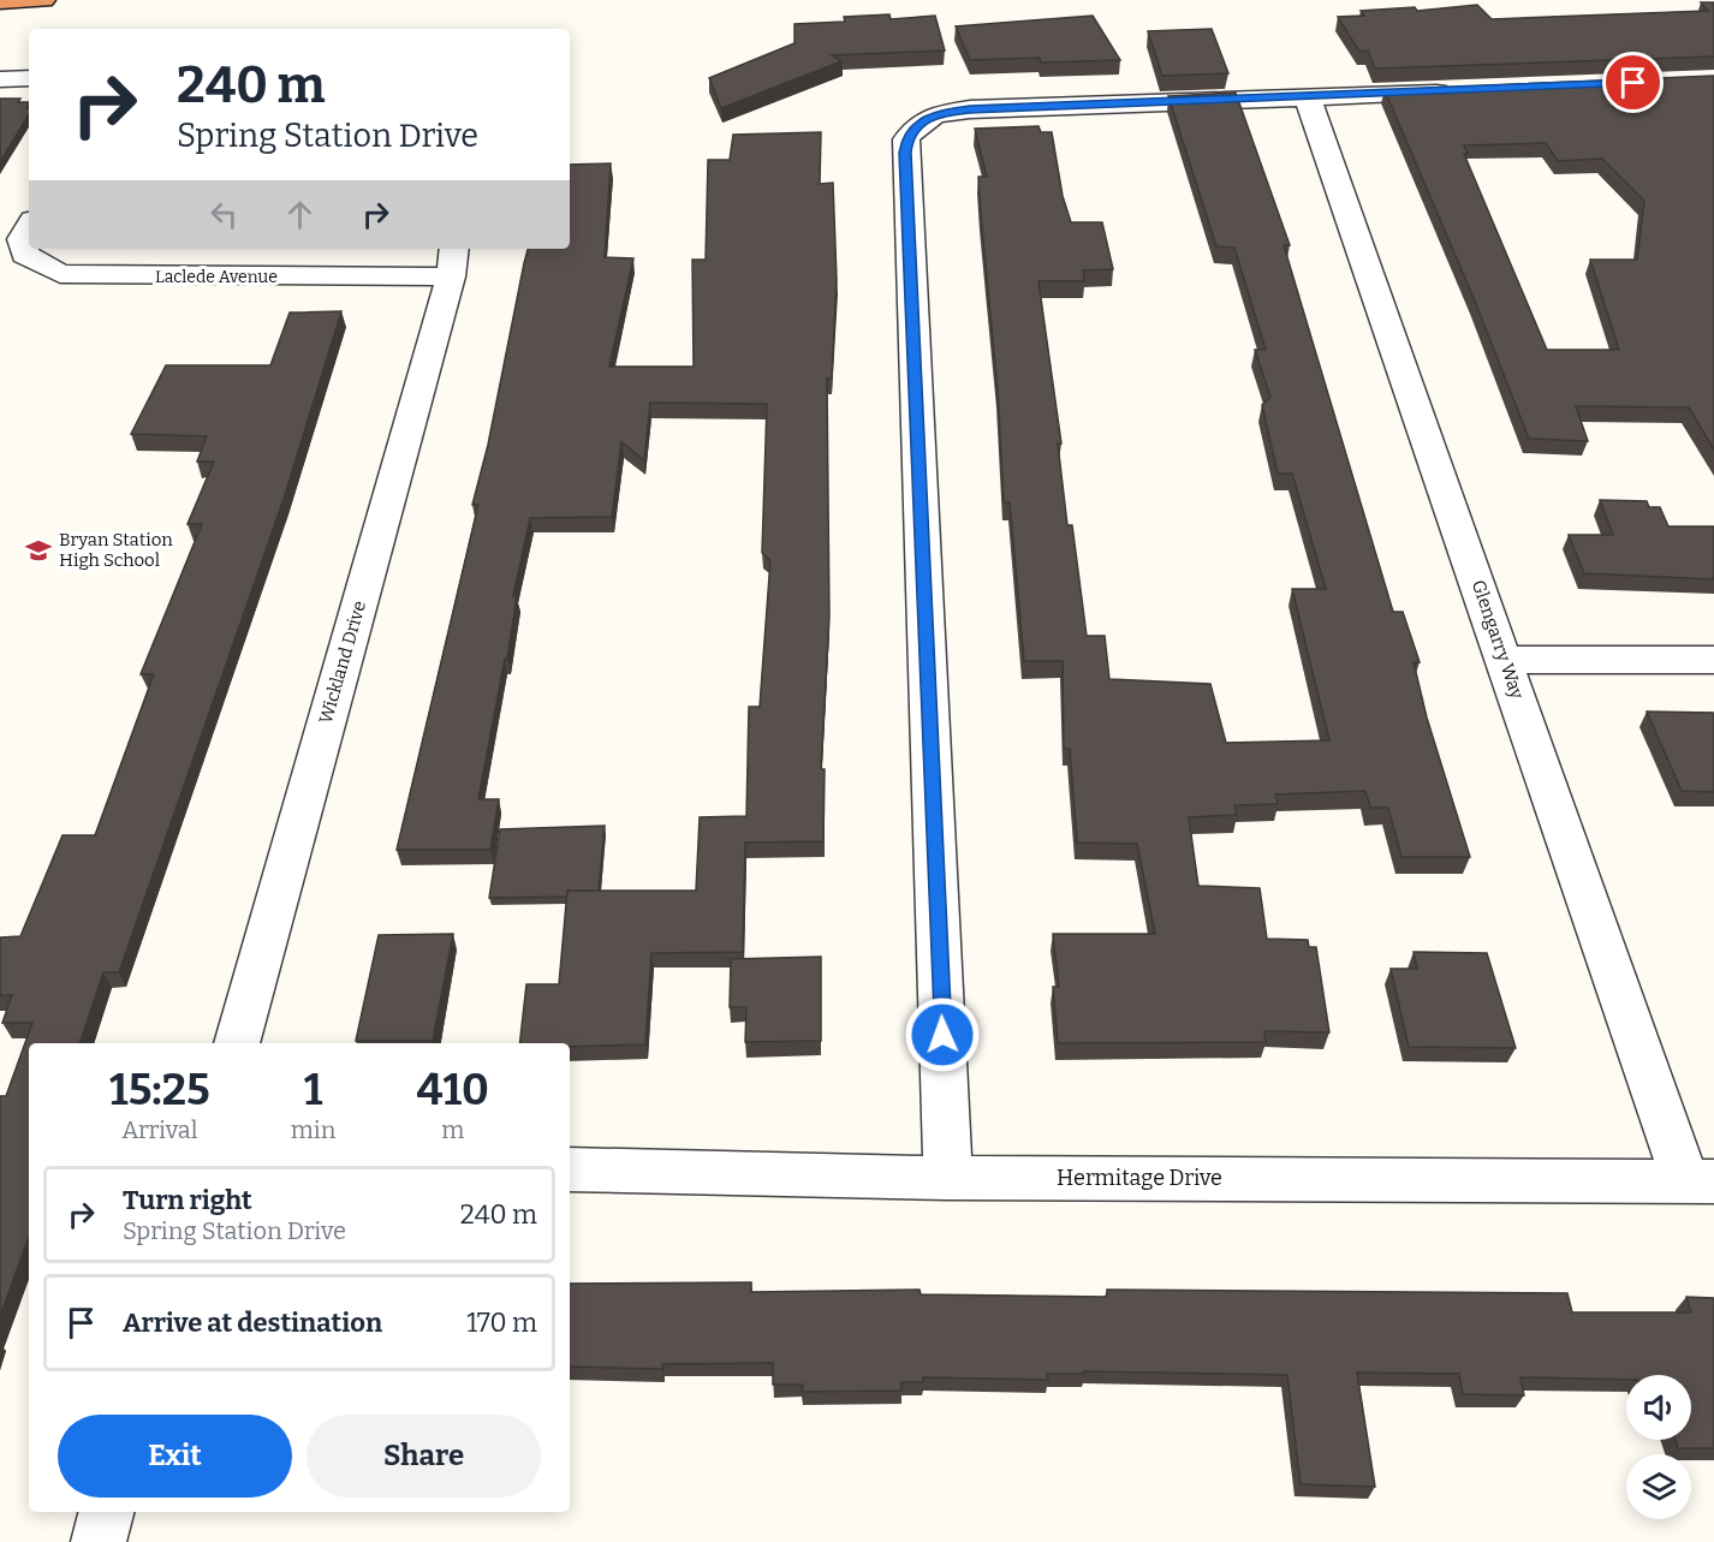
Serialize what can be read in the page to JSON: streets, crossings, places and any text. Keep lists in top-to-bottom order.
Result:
{
  "streets": {
    "street": [
      "Laclede Avenue",
      "Glengarry Way",
      "Wickland Drive",
      "Hermitage Drive"
    ]
  },
  "crossings": [
    ["Laclede Avenue", "Wickland Drive"],
    ["Glengarry Way", "Hermitage Drive"]
  ],
  "places": {
    "school or university": ["Bryan Station High School"]
  },
  "page": {
    "turn": ["240 m", "Spring Station Drive"],
    "eta": [
      "15:25",
      "Arrival",
      "1",
      "min",
      "410",
      "m"
    ],
    "list": [
      {
        "name": "Turn right",
        "note": "Spring Station Drive",
        "value": "240 m"
      },
      {
        "name": "Arrive at destination",
        "value": "170 m"
      }
    ],
    "buttons": ["Exit", "Share"]
  }
}
